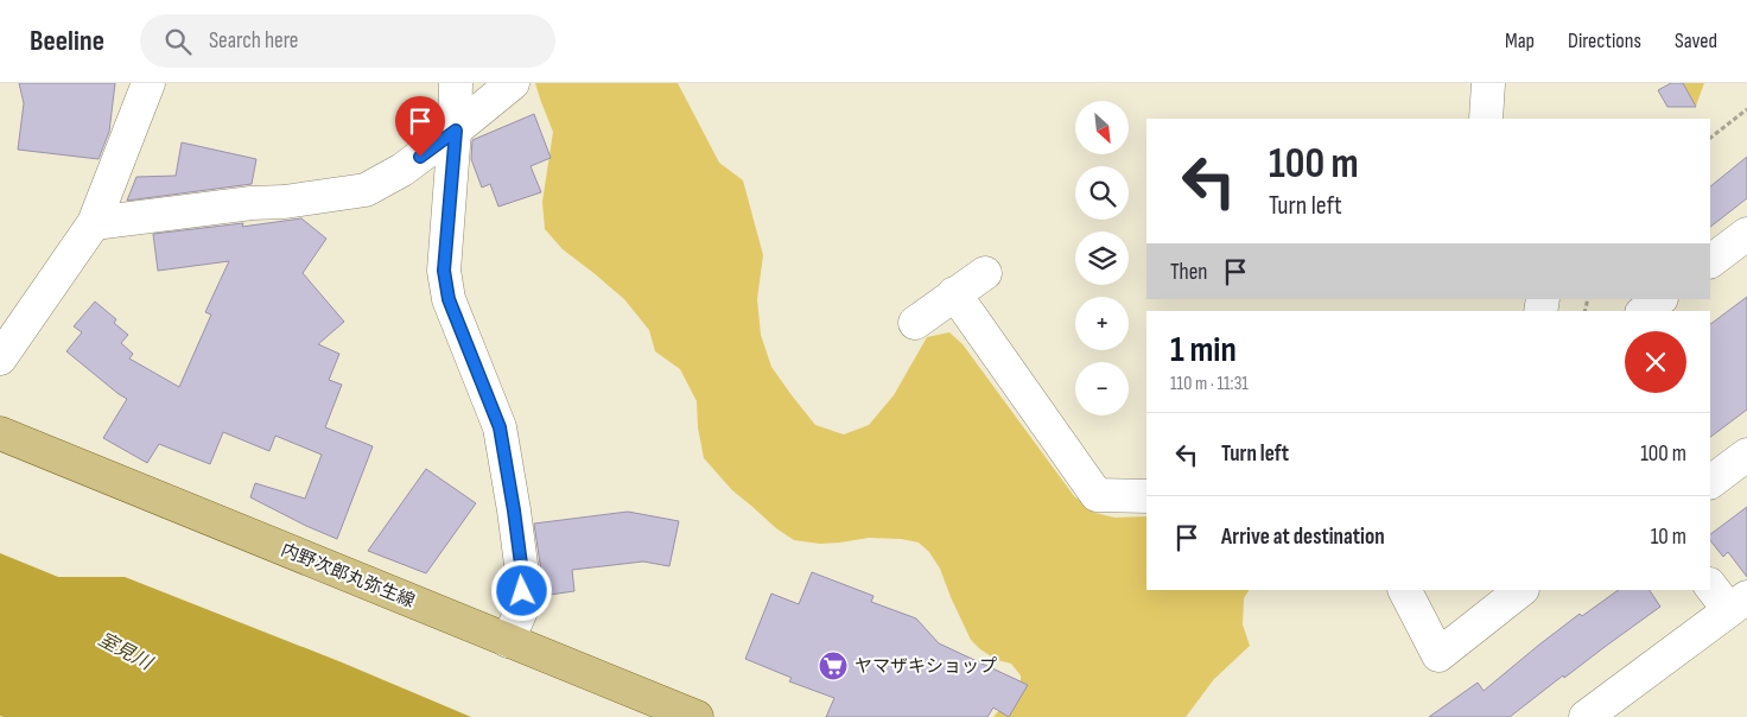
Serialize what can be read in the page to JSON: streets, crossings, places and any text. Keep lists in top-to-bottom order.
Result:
{
  "streets": {
    "main road": ["内野次郎丸弥生線"]
  },
  "water": ["室見川"],
  "places": {
    "supermarket": ["ヤマザキショップ"]
  },
  "north": "bottom right",
  "page": {
    "header": "Beeline",
    "search": "Search here",
    "nav": ["Map", "Directions", "Saved"],
    "map_buttons": ["+", "−"],
    "turn": ["100 m", "Turn left"],
    "then": "Then",
    "heading": ["1 min", "110 m · 11:31"],
    "list": [
      {
        "name": "Turn left",
        "value": "100 m"
      },
      {
        "name": "Arrive at destination",
        "value": "10 m"
      }
    ]
  }
}
